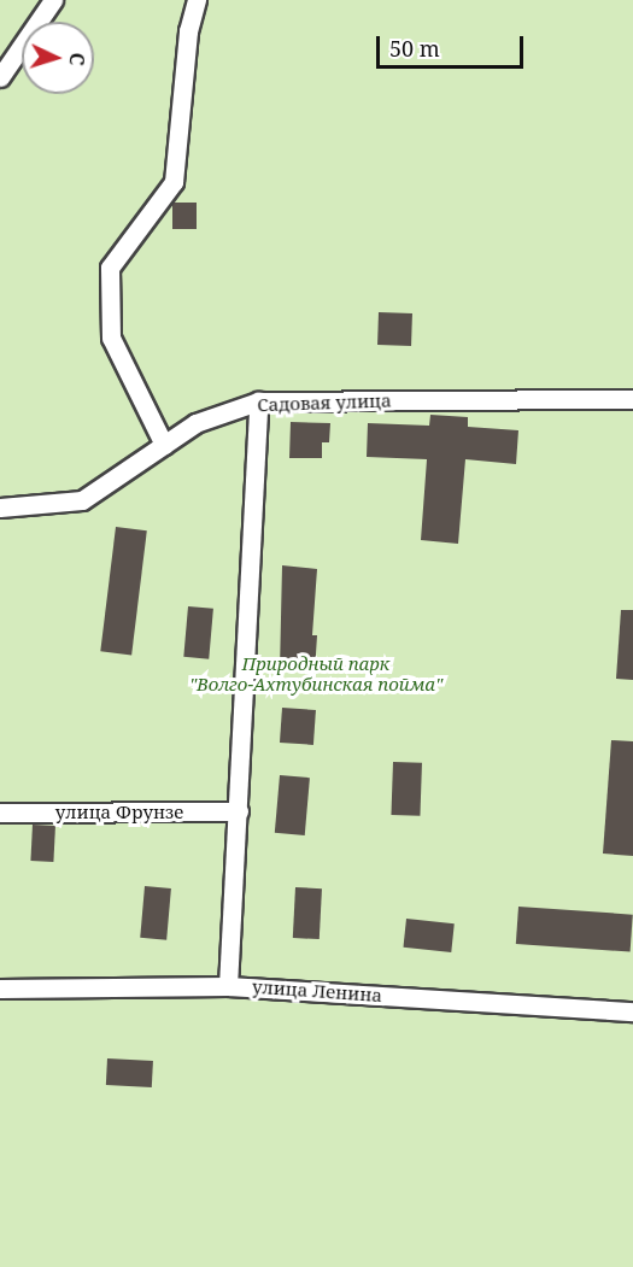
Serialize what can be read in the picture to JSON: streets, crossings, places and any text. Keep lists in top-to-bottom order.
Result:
{
  "streets": {
    "street": ["Садовая улица", "улица Фрунзе", "улица Ленина"]
  },
  "parks": ["Природный парк \"Волго-Ахтубинская пойма\""],
  "scale_bar": "50 m",
  "north": "right"
}
